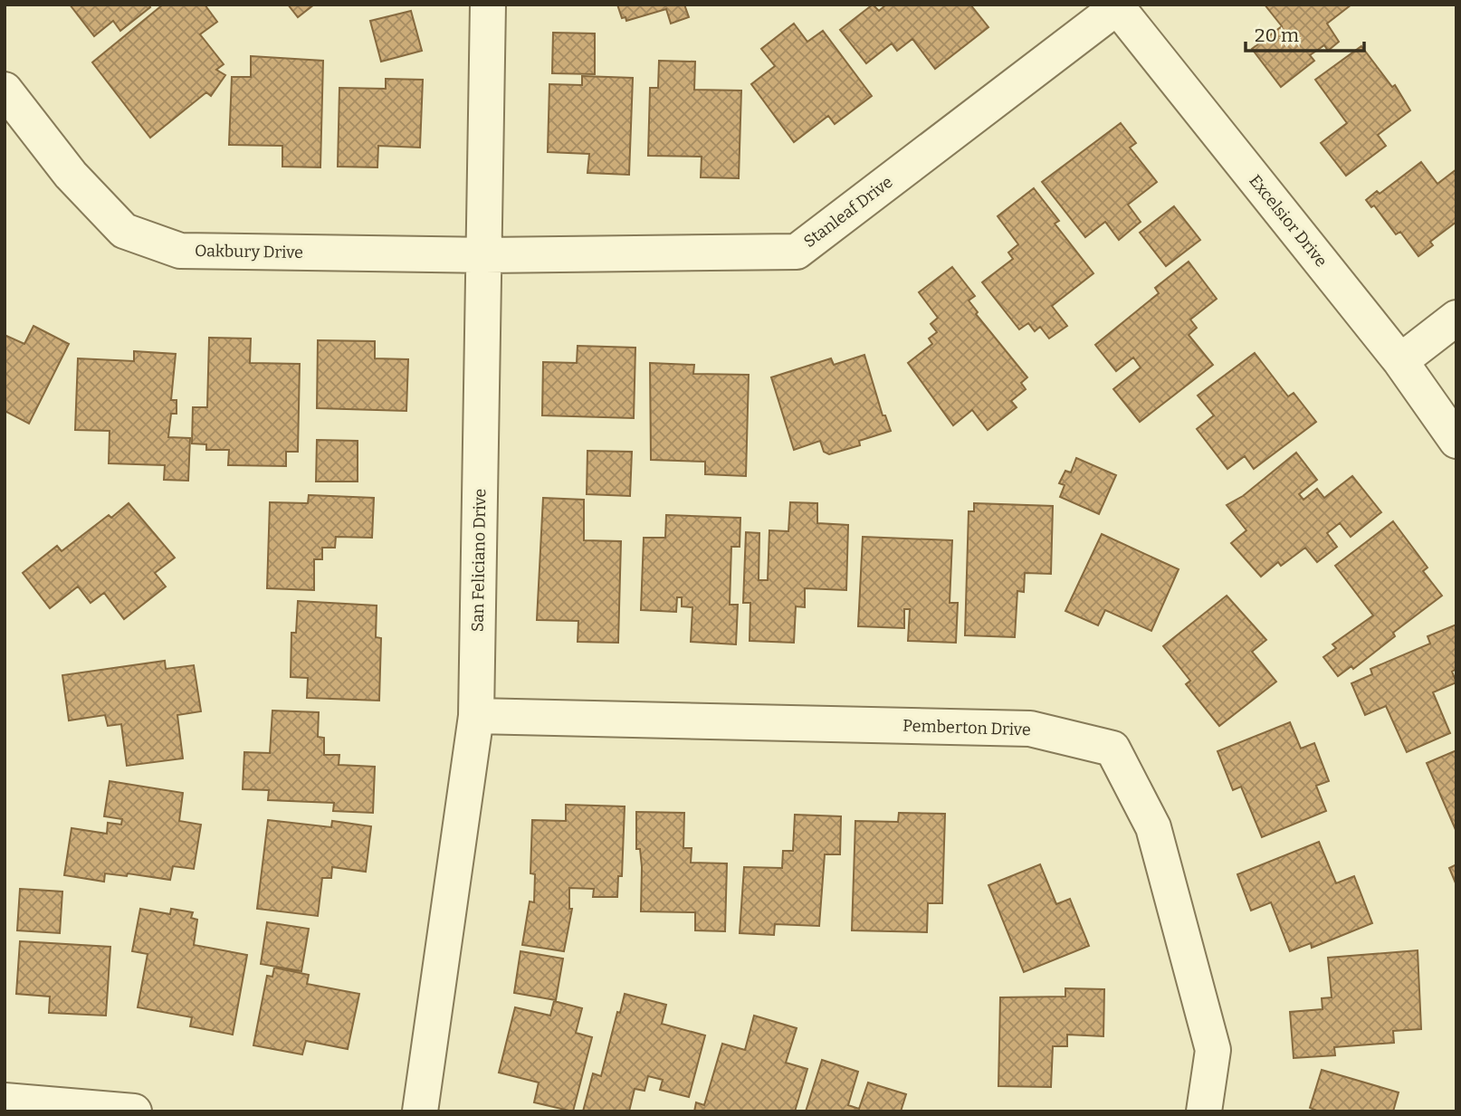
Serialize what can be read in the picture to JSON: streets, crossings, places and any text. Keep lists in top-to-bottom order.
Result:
{
  "streets": {
    "street": [
      "Stanleaf Drive",
      "Excelsior Drive",
      "Oakbury Drive",
      "San Feliciano Drive",
      "Pemberton Drive"
    ]
  },
  "crossings": [
    ["Stanleaf Drive", "Excelsior Drive"],
    ["Stanleaf Drive", "Oakbury Drive"],
    ["Stanleaf Drive", "San Feliciano Drive"],
    ["Oakbury Drive", "San Feliciano Drive"],
    ["San Feliciano Drive", "Pemberton Drive"]
  ],
  "scale_bar": "20 m"
}
